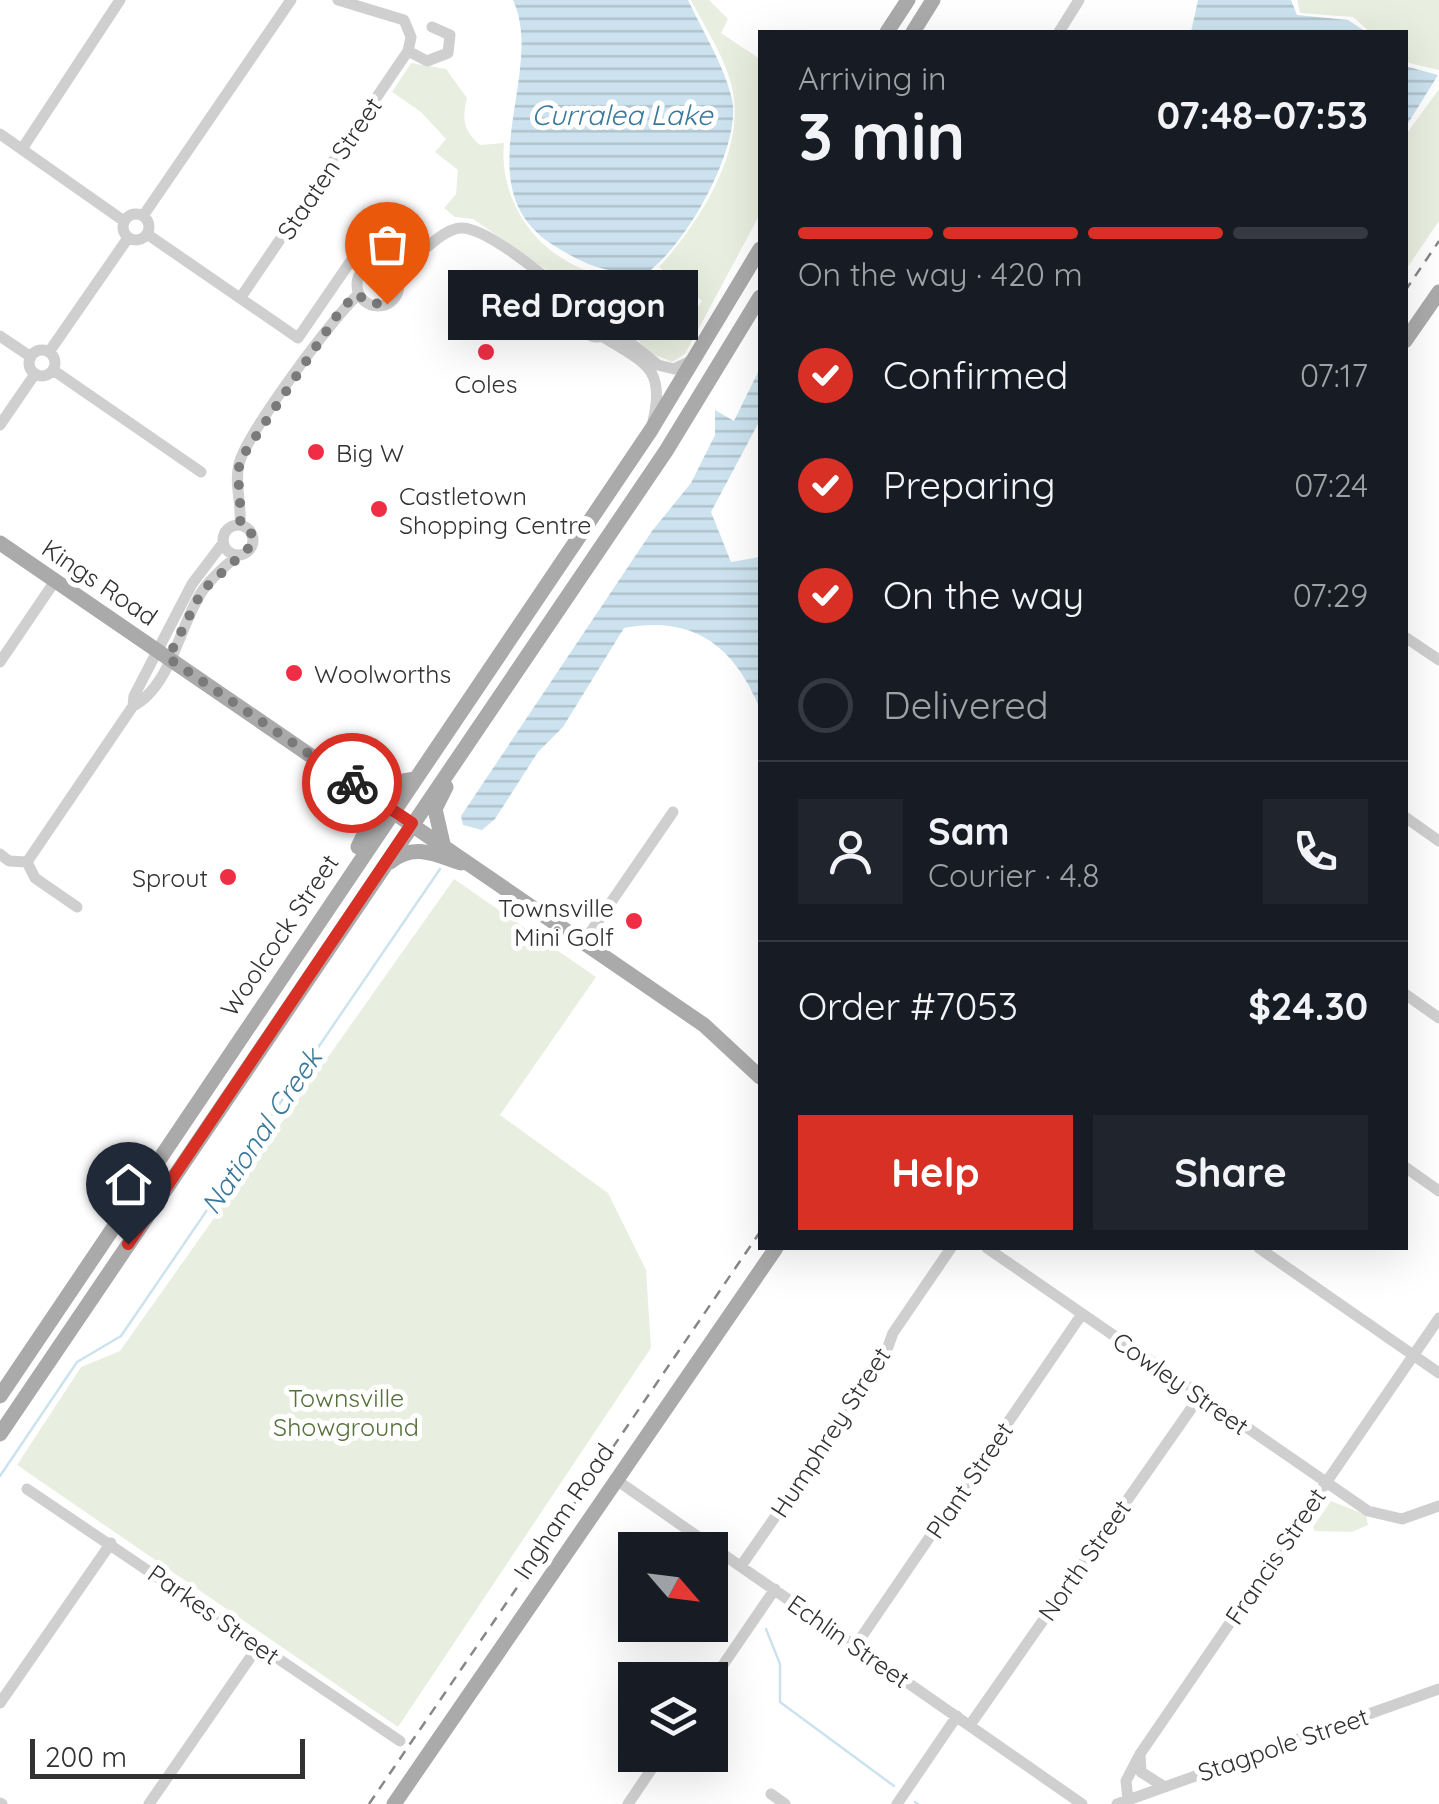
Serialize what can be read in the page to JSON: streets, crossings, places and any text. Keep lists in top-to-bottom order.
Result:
{
  "streets": {
    "main road": ["Kings Road", "Woolcock Street", "Ingham Road"],
    "street": [
      "Staaten Street",
      "Cowley Street",
      "Humphrey Street",
      "Plant Street",
      "Francis Street",
      "North Street",
      "Parkes Street",
      "Echlin Street",
      "Stagpole Street"
    ]
  },
  "crossings": [
    ["Kings Road", "Woolcock Street"],
    ["Cowley Street", "Plant Street"],
    ["Cowley Street", "Francis Street"],
    ["Cowley Street", "North Street"],
    ["Humphrey Street", "Echlin Street"],
    ["Plant Street", "Echlin Street"],
    ["Ingham Road", "Echlin Street"],
    ["Francis Street", "Stagpole Street"],
    ["North Street", "Echlin Street"]
  ],
  "water": ["Curralea Lake", "National Creek"],
  "parks": ["Townsville Showground"],
  "places": [
    "Red Dragon",
    "Coles",
    "Big W",
    "Castletown Shopping Centre",
    "Woolworths",
    "Sprout",
    "Townsville Mini Golf"
  ],
  "scale_bar": "200 m",
  "north": "bottom right",
  "page": {
    "heading": ["3 min", "Arriving in", "07:48–07:53"],
    "panel": [
      "Sam",
      "Courier · 4.8",
      "Order #7053",
      "$24.30"
    ],
    "bar": "On the way · 420 m",
    "bubble": "Red Dragon",
    "list": [
      ["Confirmed", "07:17"],
      ["Preparing", "07:24"],
      ["On the way", "07:29"],
      "Delivered"
    ],
    "buttons": ["Help", "Share"],
    "scale": "200 m"
  }
}
